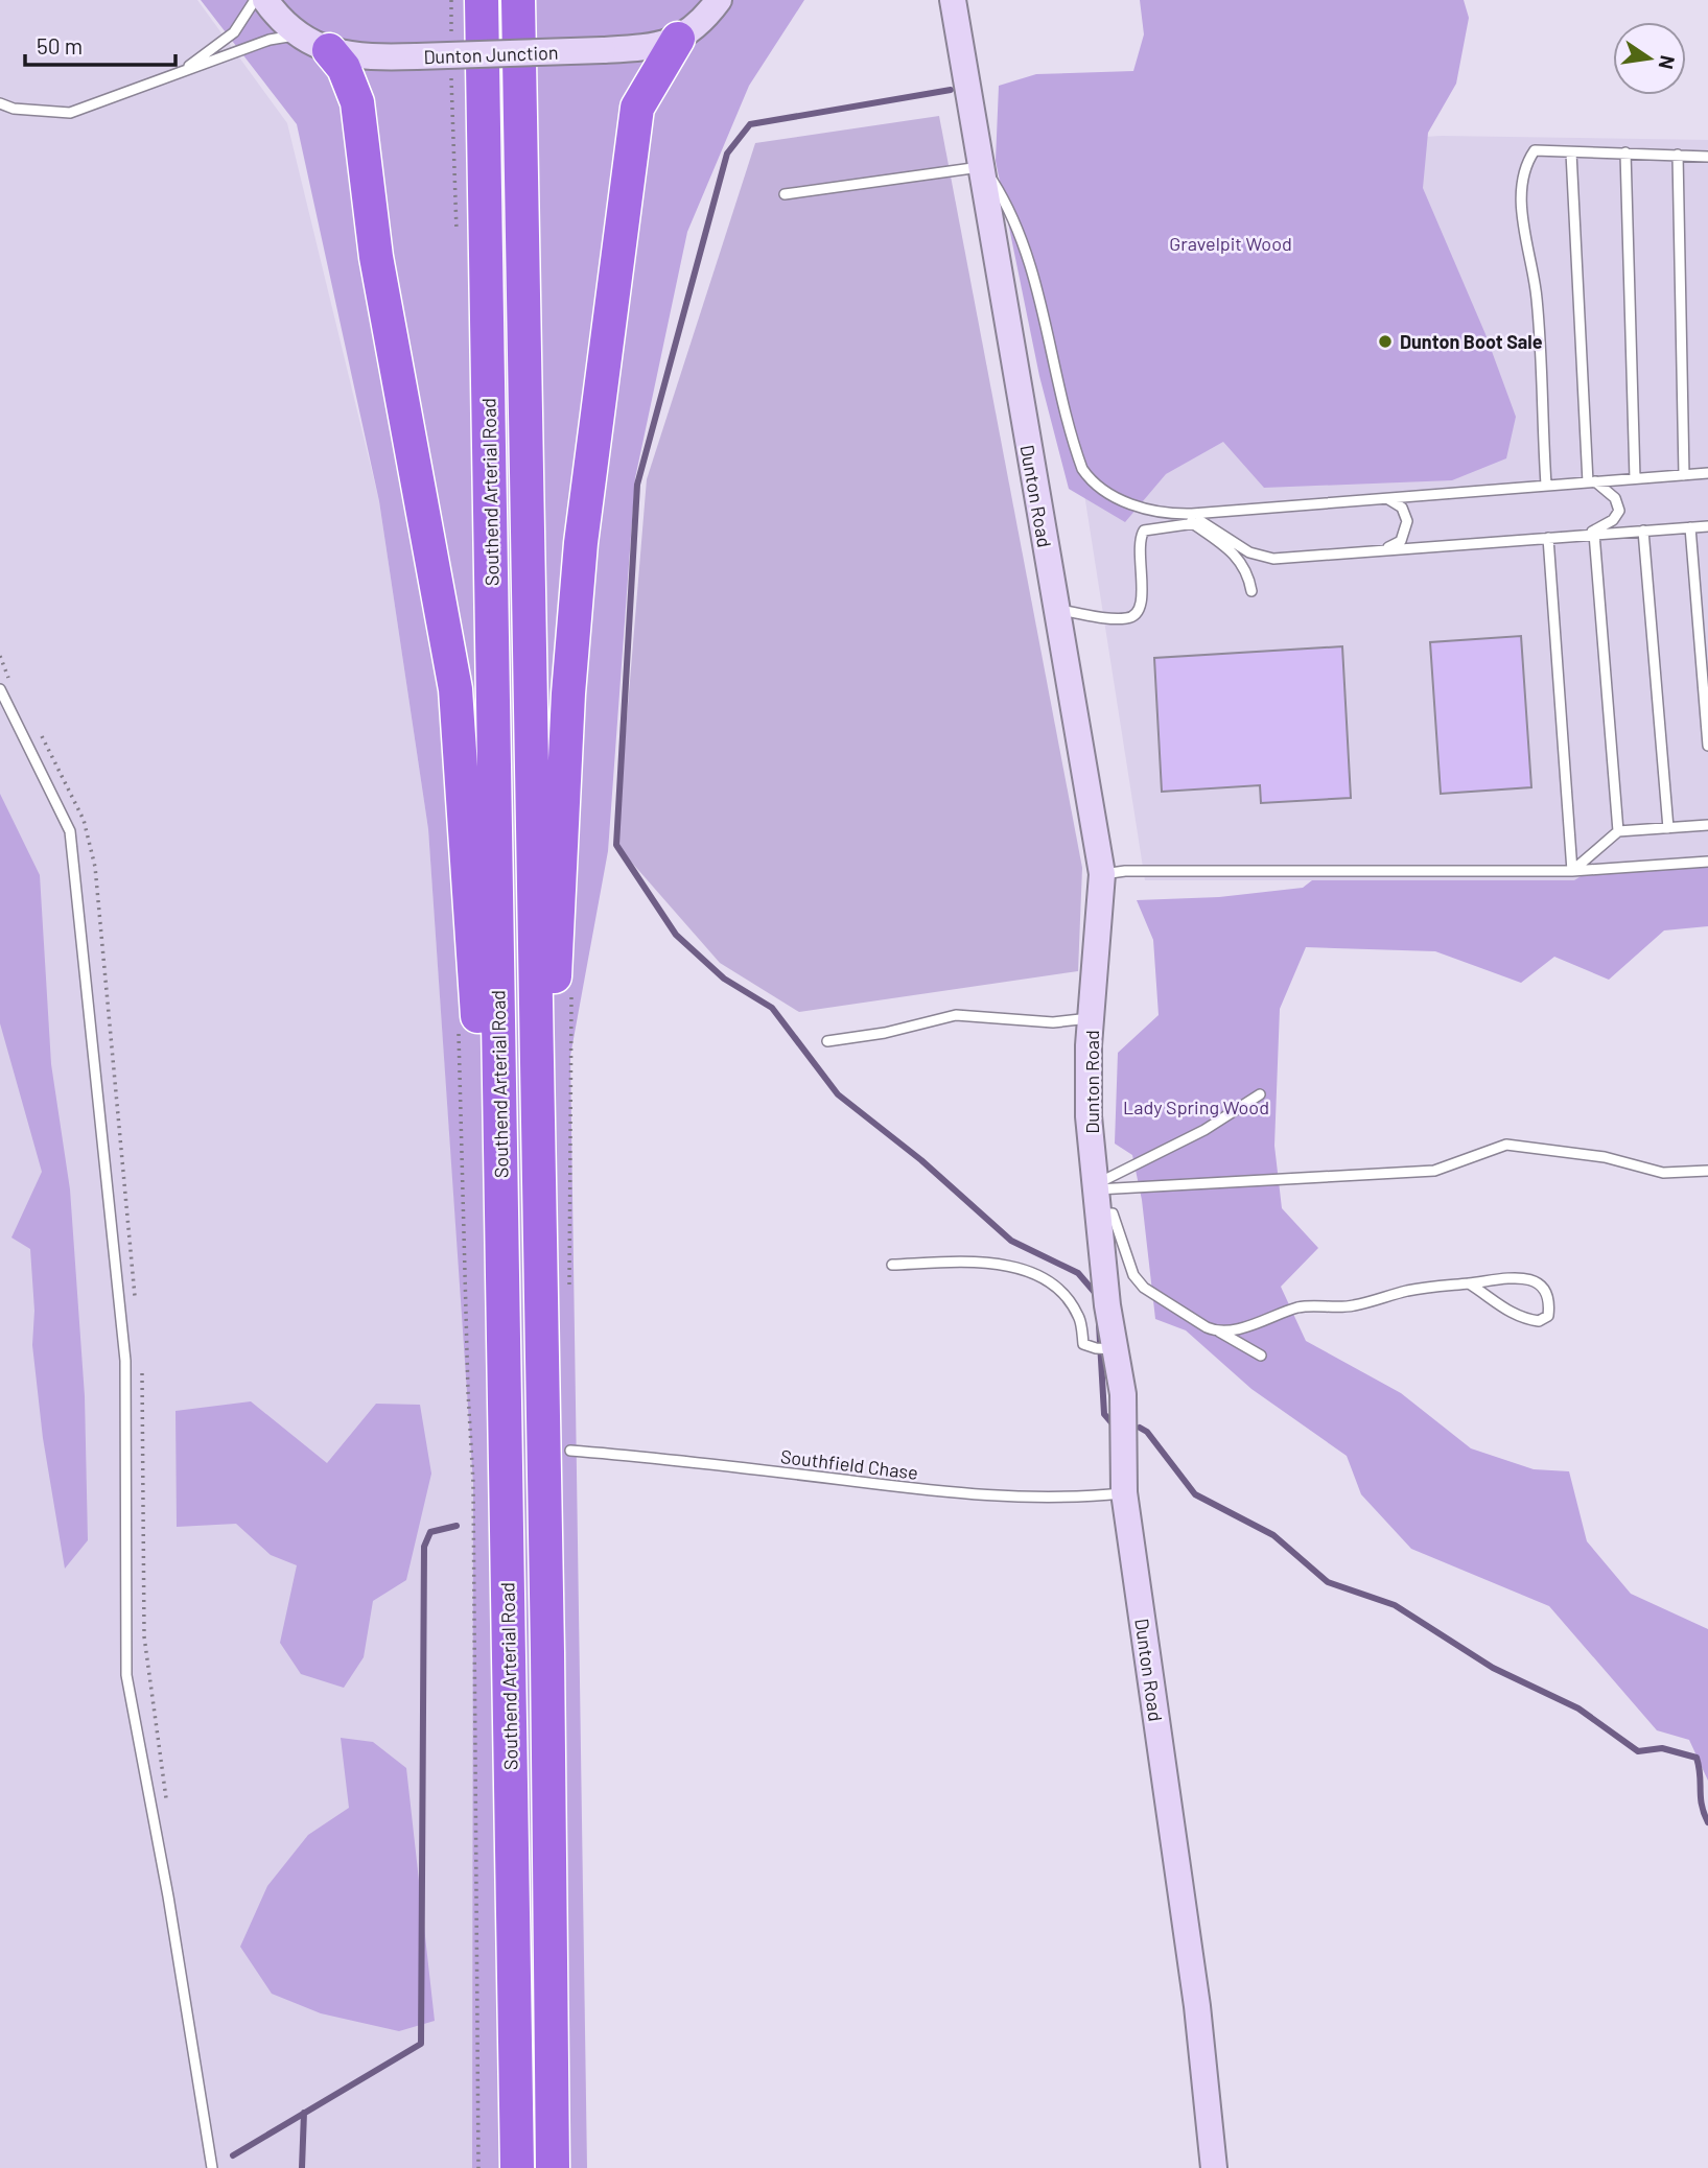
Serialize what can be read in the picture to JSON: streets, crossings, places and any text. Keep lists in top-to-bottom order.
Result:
{
  "streets": {
    "highway": ["Southend Arterial Road"],
    "street": ["Dunton Junction", "Dunton Road"],
    "lane": ["Southfield Chase"]
  },
  "crossings": [
    ["Southend Arterial Road", "Southfield Chase"],
    ["Dunton Road", "Southfield Chase"]
  ],
  "parks": ["Gravelpit Wood", "Lady Spring Wood"],
  "places": ["Dunton Boot Sale"],
  "scale_bar": "50 m",
  "north": "right"
}
